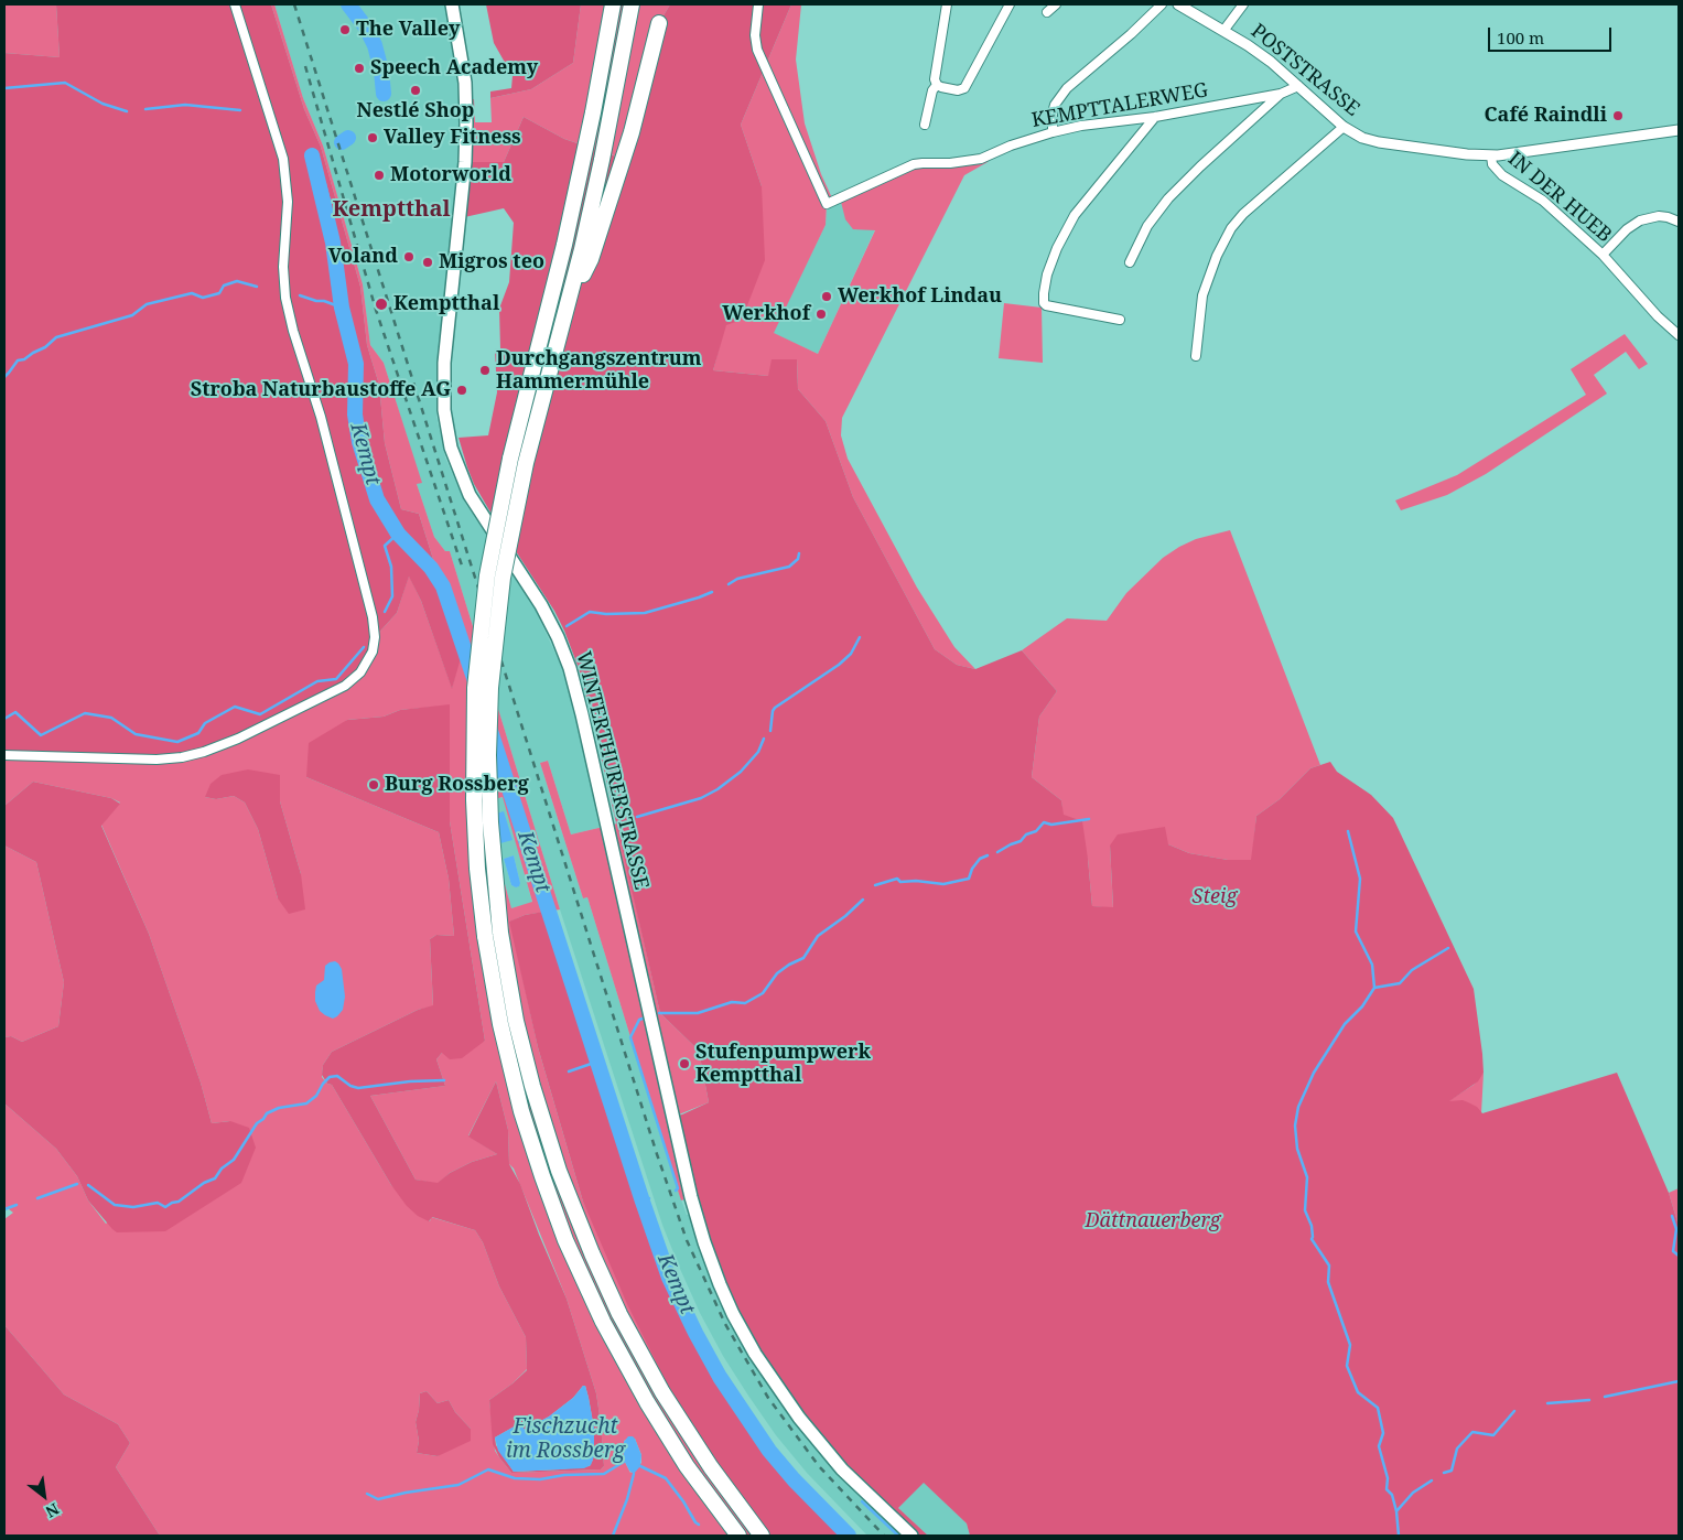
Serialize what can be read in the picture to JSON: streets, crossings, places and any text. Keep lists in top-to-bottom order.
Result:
{
  "streets": {
    "main road": ["WINTERTHURERSTRASSE"],
    "street": ["POSTSTRASSE", "KEMPTTALERWEG", "IN DER HUEB"]
  },
  "crossings": [
    ["POSTSTRASSE", "IN DER HUEB"]
  ],
  "districts": ["Kemptthal"],
  "water": ["Kempt", "Fischzucht im Rossberg"],
  "parks": ["Steig", "Dättnauerberg"],
  "places": [
    "The Valley",
    "Speech Academy",
    "Nestlé Shop",
    "Café Raindli",
    "Valley Fitness",
    "Motorworld",
    "Voland",
    "Migros teo",
    "Werkhof Lindau",
    "Kemptthal",
    "Werkhof",
    "Durchgangszentrum Hammermühle",
    "Stroba Naturbaustoffe AG",
    "Burg Rossberg",
    "Stufenpumpwerk Kemptthal"
  ],
  "scale_bar": "100 m",
  "north": "bottom right"
}
